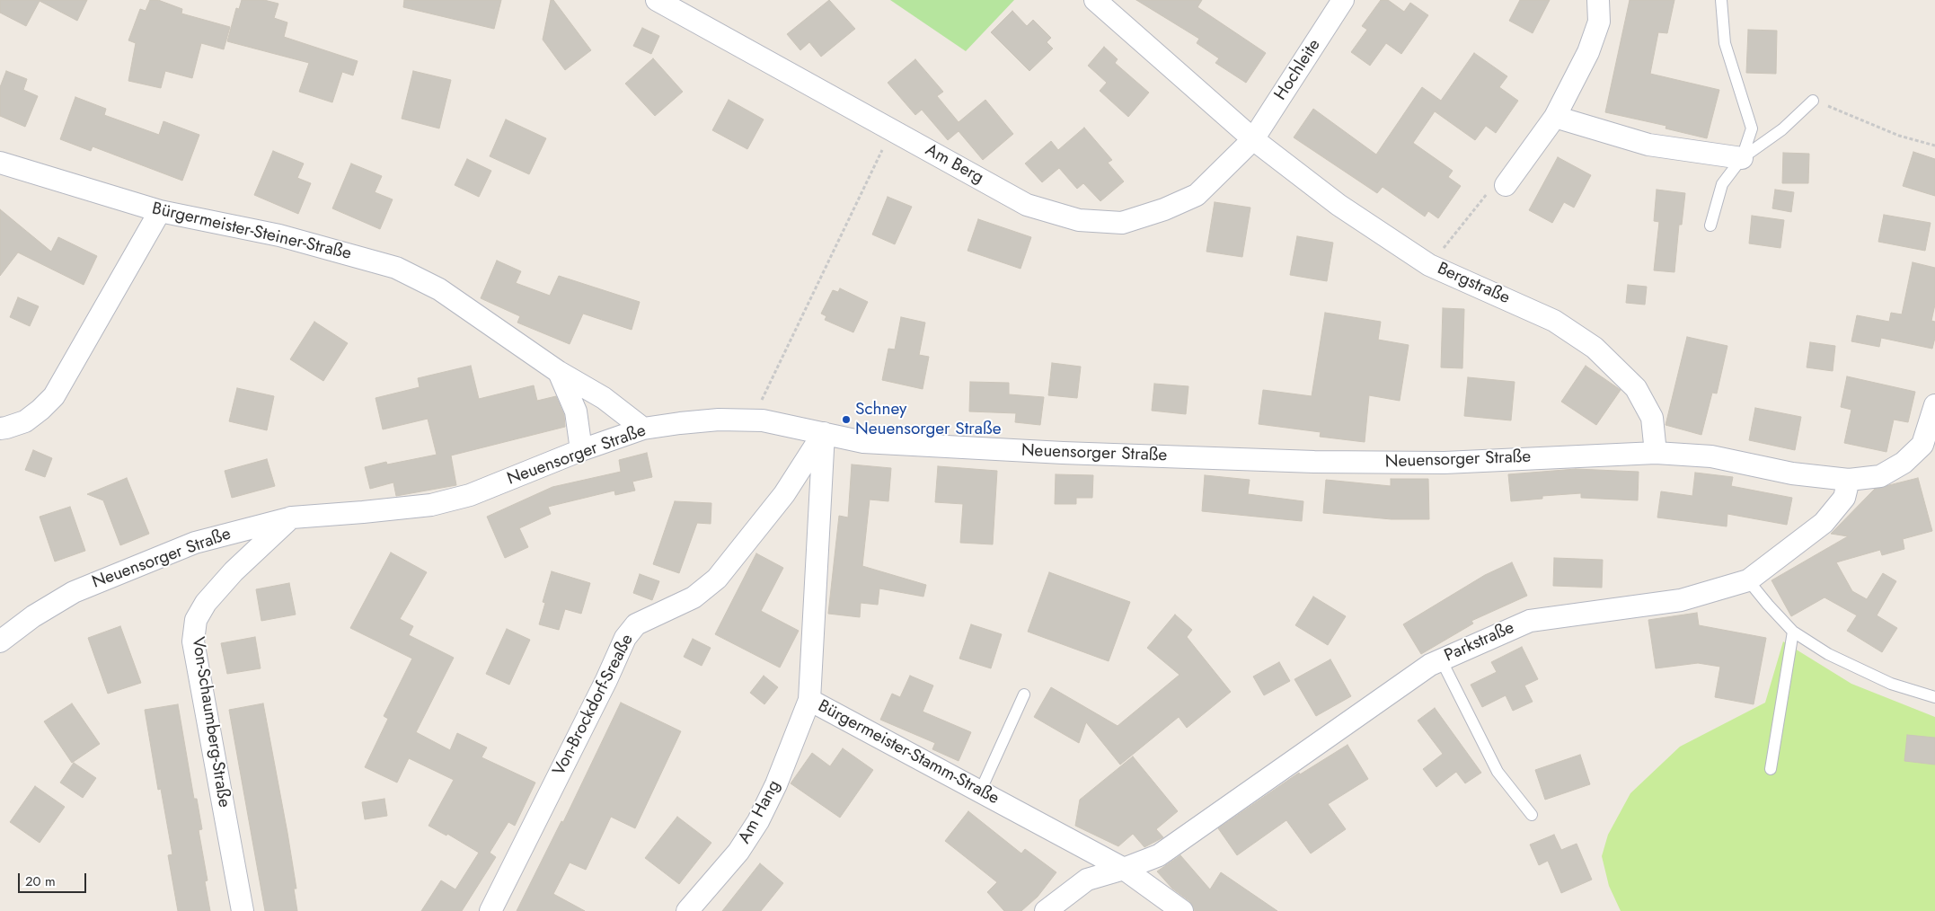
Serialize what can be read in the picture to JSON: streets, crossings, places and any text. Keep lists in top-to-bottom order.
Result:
{
  "streets": {
    "street": [
      "Hochleite",
      "Am Berg",
      "Bürgermeister-Steiner-Straße",
      "Bergstraße",
      "Neuensorger Straße",
      "Parkstraße",
      "Von-Brockdorf-Sreaße",
      "Von-Schaumberg-Straße",
      "Bürgermeister-Stamm-Straße",
      "Am Hang"
    ]
  },
  "crossings": [
    ["Hochleite", "Am Berg"],
    ["Hochleite", "Bergstraße"],
    ["Am Berg", "Bergstraße"],
    ["Bürgermeister-Steiner-Straße", "Neuensorger Straße"],
    ["Bergstraße", "Neuensorger Straße"],
    ["Neuensorger Straße", "Parkstraße"],
    ["Neuensorger Straße", "Von-Brockdorf-Sreaße"],
    ["Neuensorger Straße", "Von-Schaumberg-Straße"],
    ["Neuensorger Straße", "Bürgermeister-Stamm-Straße"],
    ["Parkstraße", "Bürgermeister-Stamm-Straße"],
    ["Von-Brockdorf-Sreaße", "Bürgermeister-Stamm-Straße"],
    ["Bürgermeister-Stamm-Straße", "Am Hang"]
  ],
  "places": ["Schney Neuensorger Straße"],
  "scale_bar": "20 m"
}
